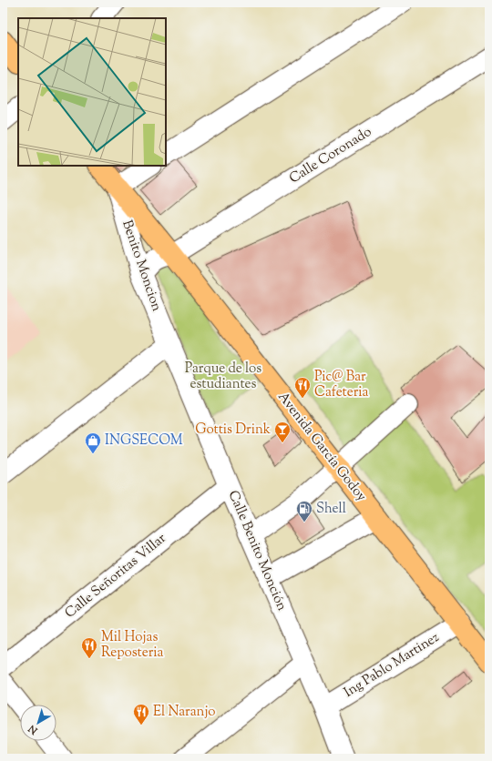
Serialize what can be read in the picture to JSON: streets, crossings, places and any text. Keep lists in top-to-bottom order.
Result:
{
  "streets": {
    "main road": ["Avenida García Godoy"],
    "street": [
      "Calle Coronado",
      "Benito Moncion",
      "Calle Benito Monción",
      "Calle Señoritas Villar",
      "Ing Pablo Martinez"
    ]
  },
  "crossings": [
    ["Calle Coronado", "Benito Moncion"],
    ["Calle Coronado", "Avenida García Godoy"],
    ["Benito Moncion", "Avenida García Godoy"],
    ["Benito Moncion", "Calle Benito Monción"],
    ["Avenida García Godoy", "Ing Pablo Martinez"],
    ["Calle Benito Monción", "Calle Señoritas Villar"],
    ["Calle Benito Monción", "Ing Pablo Martinez"]
  ],
  "parks": ["Parque de los estudiantes"],
  "places": {
    "restaurant": ["Pic@ Bar Cafeteria", "Mil Hojas Reposteria", "El Naranjo"],
    "bar": ["Gottis Drink"],
    "shop": ["INGSECOM"],
    "fuel station": ["Shell"]
  },
  "north": "bottom left"
}
